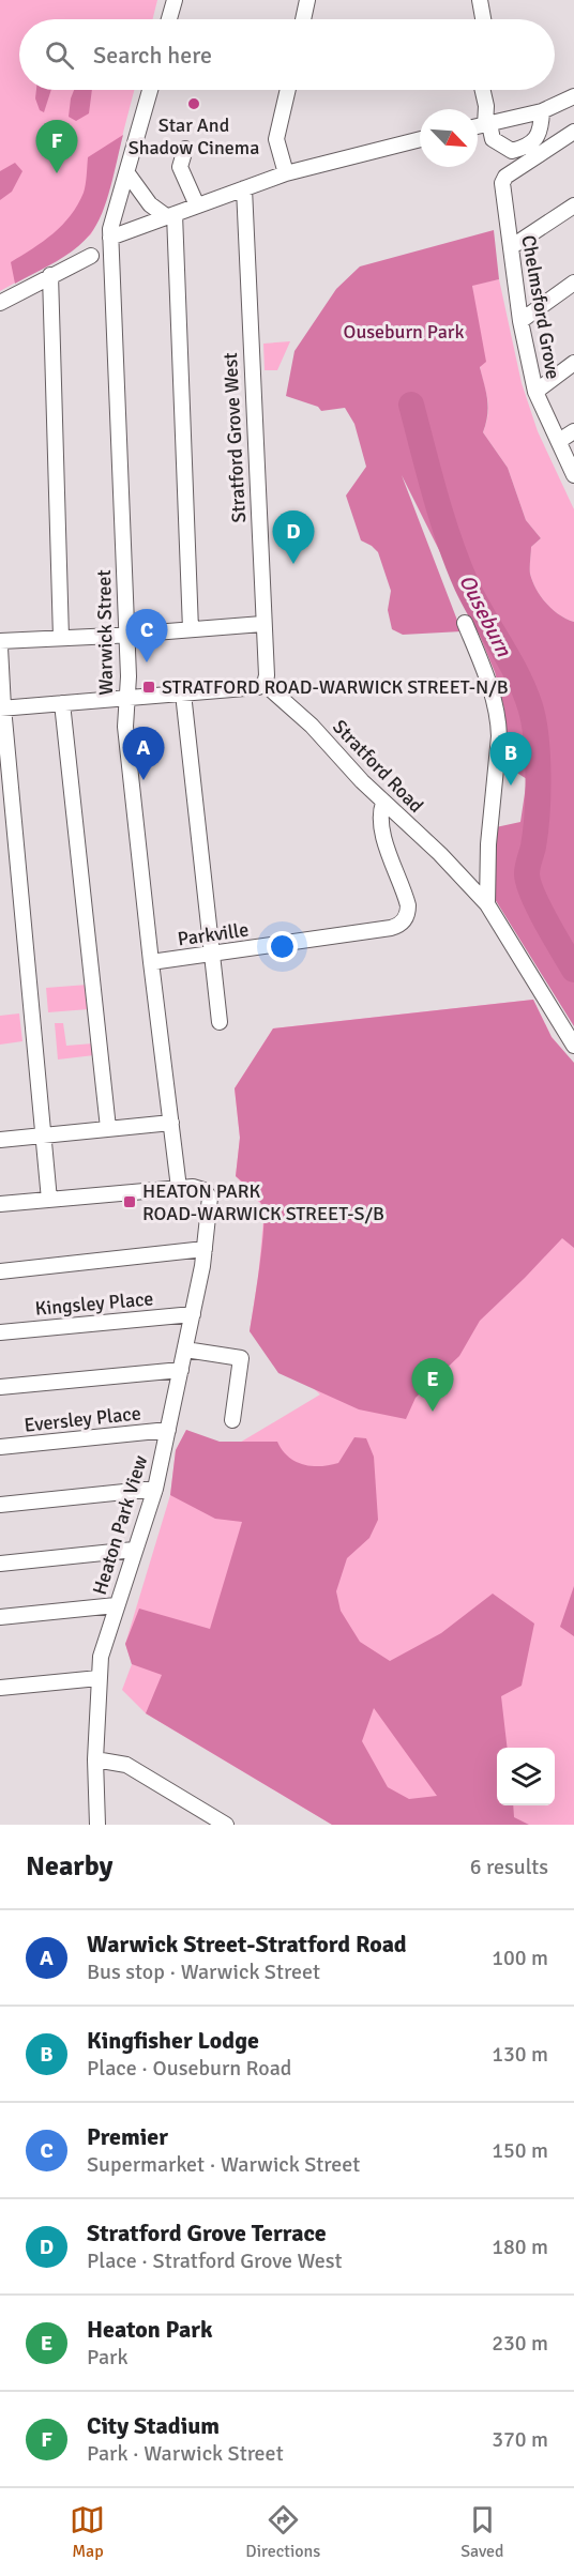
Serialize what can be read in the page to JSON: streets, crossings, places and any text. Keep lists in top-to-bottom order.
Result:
{
  "streets": {
    "street": [
      "Chelmsford Grove",
      "Stratford Grove West",
      "Warwick Street",
      "Stratford Road",
      "Parkville",
      "Kingsley Place",
      "Eversley Place",
      "Heaton Park View"
    ]
  },
  "crossings": [
    ["Stratford Grove West", "Stratford Road"],
    ["Warwick Street", "Parkville"],
    ["Warwick Street", "Heaton Park View"],
    ["Stratford Road", "Parkville"],
    ["Kingsley Place", "Heaton Park View"],
    ["Eversley Place", "Heaton Park View"]
  ],
  "water": ["Ouseburn"],
  "parks": ["Ouseburn Park"],
  "places": {
    "other": ["Star And Shadow Cinema"],
    "transit": ["STRATFORD ROAD-WARWICK STREET-N/B", "HEATON PARK ROAD-WARWICK STREET-S/B"]
  },
  "north": "bottom right",
  "page": {
    "search": "Search here",
    "pins": [
      "F",
      "D",
      "C",
      "A",
      "B",
      "E"
    ],
    "heading": ["Nearby", "6 results"],
    "list": [
      {
        "mark": "A",
        "name": "Warwick Street-Stratford Road",
        "note": "Bus stop · Warwick Street",
        "value": "100 m"
      },
      {
        "mark": "B",
        "name": "Kingfisher Lodge",
        "note": "Place · Ouseburn Road",
        "value": "130 m"
      },
      {
        "mark": "C",
        "name": "Premier",
        "note": "Supermarket · Warwick Street",
        "value": "150 m"
      },
      {
        "mark": "D",
        "name": "Stratford Grove Terrace",
        "note": "Place · Stratford Grove West",
        "value": "180 m"
      },
      {
        "mark": "E",
        "name": "Heaton Park",
        "note": "Park",
        "value": "230 m"
      },
      {
        "mark": "F",
        "name": "City Stadium",
        "note": "Park · Warwick Street",
        "value": "370 m"
      }
    ],
    "nav": ["Map", "Directions", "Saved"]
  }
}
